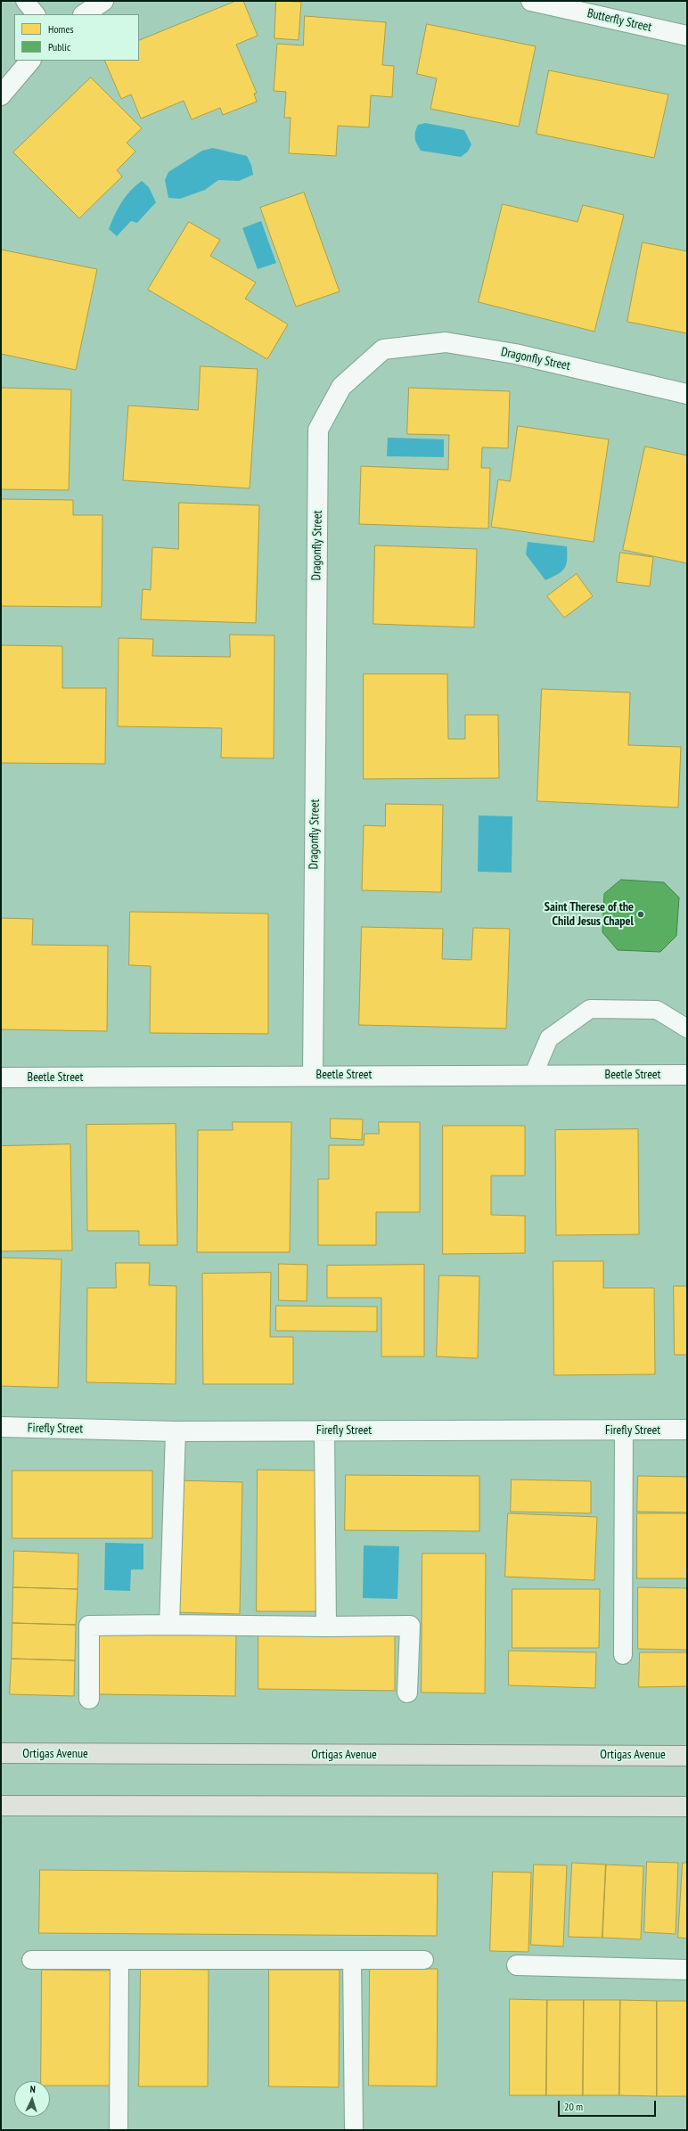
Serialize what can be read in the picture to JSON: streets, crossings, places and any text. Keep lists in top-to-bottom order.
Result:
{
  "streets": {
    "main road": ["Ortigas Avenue"],
    "street": [
      "Butterfly Street",
      "Dragonfly Street",
      "Beetle Street",
      "Firefly Street"
    ]
  },
  "crossings": [
    ["Dragonfly Street", "Beetle Street"]
  ],
  "places": ["Saint Therese of the Child Jesus Chapel"],
  "legend": ["Homes", "Public"],
  "scale_bar": "20 m",
  "north": "top"
}
